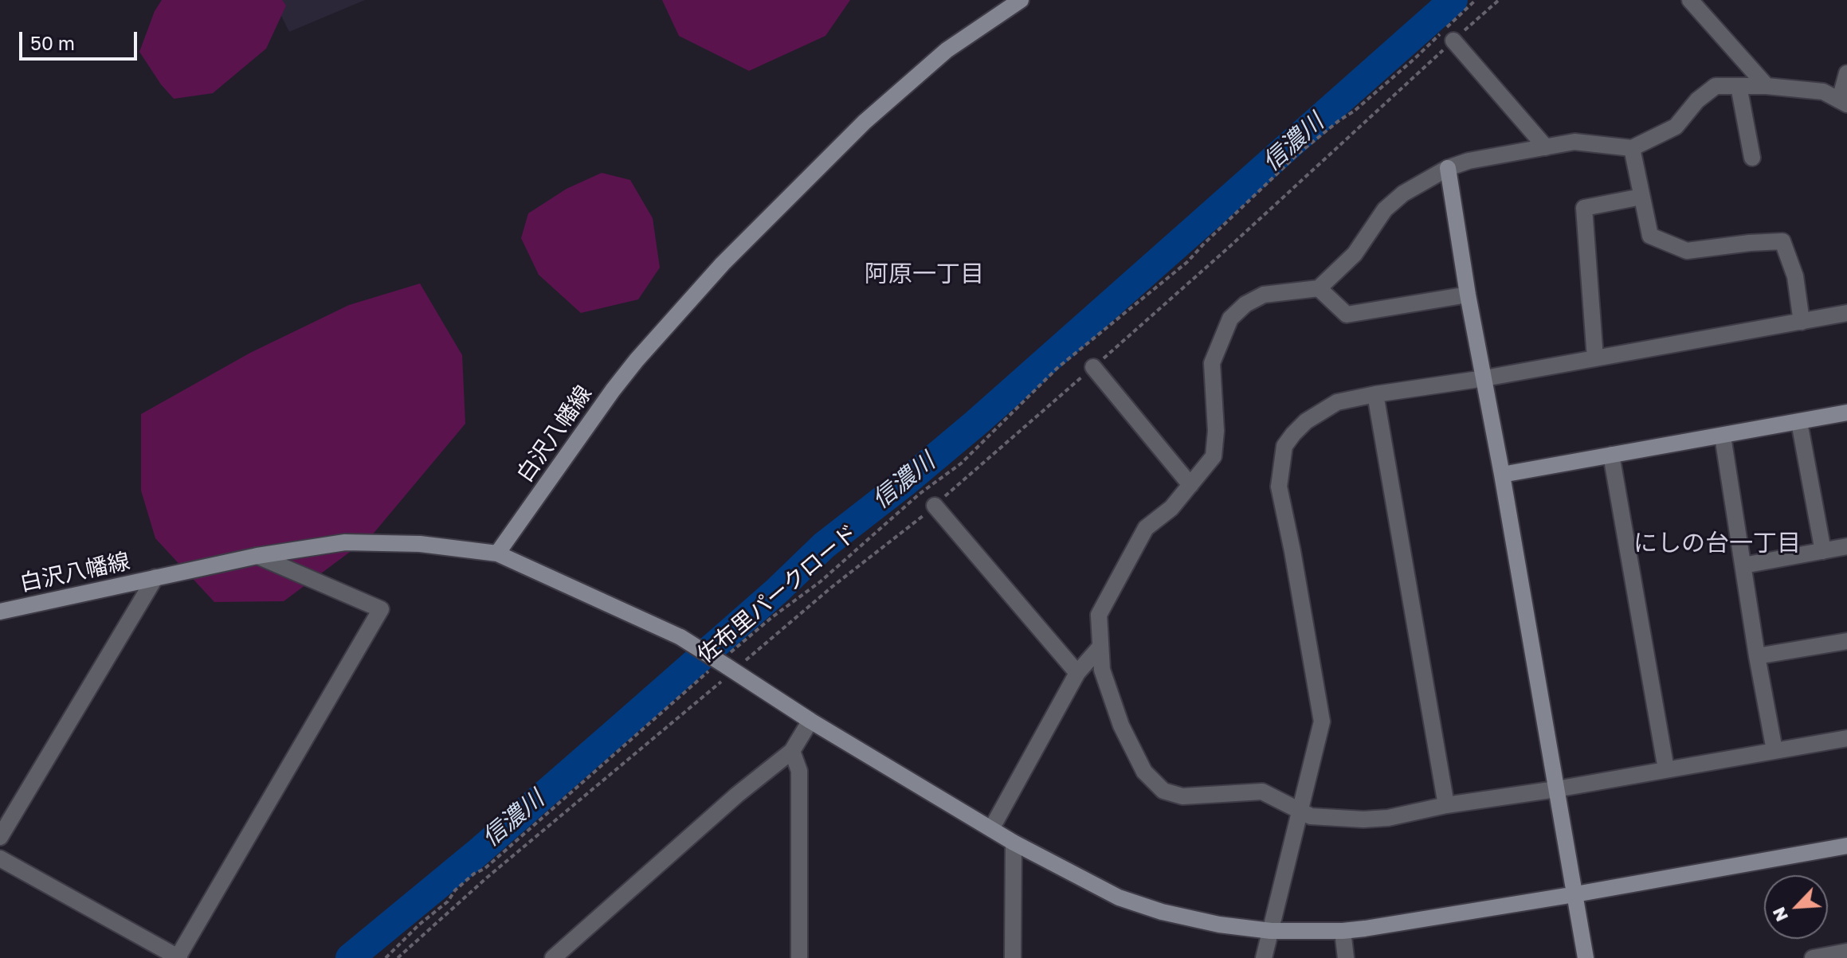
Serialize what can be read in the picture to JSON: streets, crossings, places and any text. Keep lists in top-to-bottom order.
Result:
{
  "streets": {
    "street": ["白沢八幡線"],
    "path": ["佐布里パークロード"]
  },
  "districts": ["阿原一丁目", "にしの台一丁目"],
  "water": ["信濃川"],
  "scale_bar": "50 m",
  "north": "bottom left"
}
